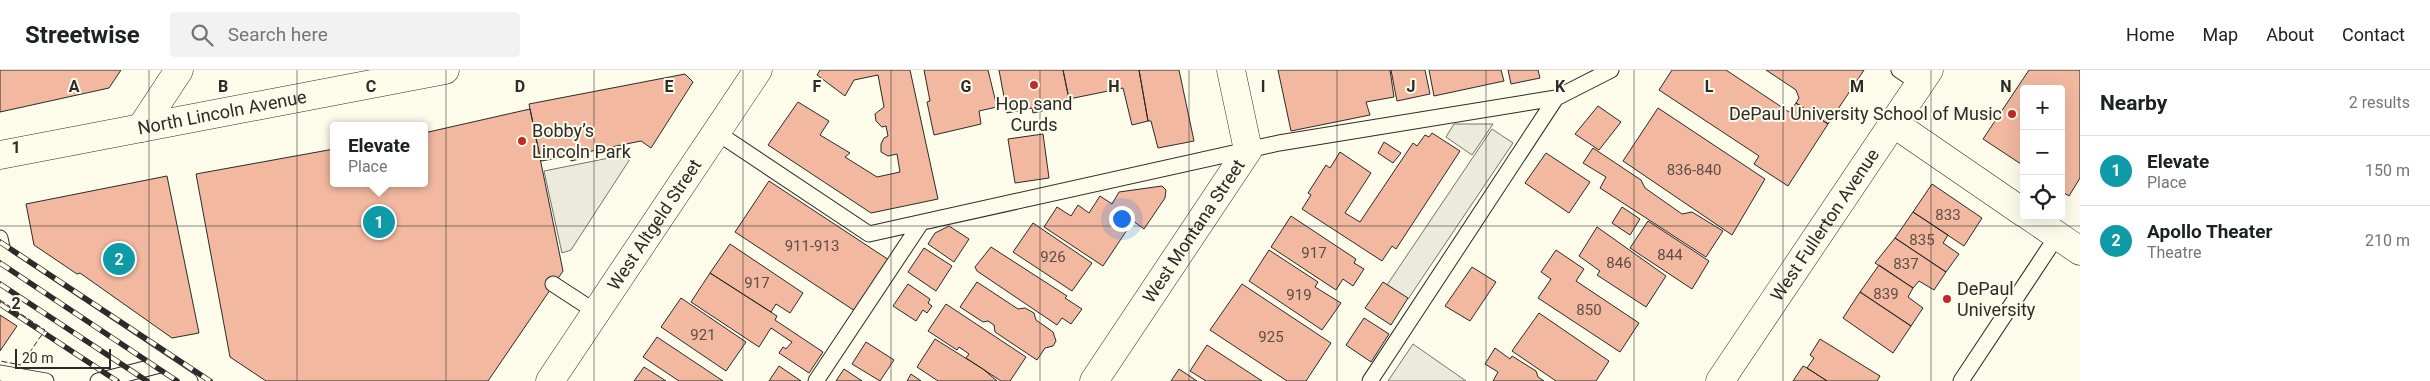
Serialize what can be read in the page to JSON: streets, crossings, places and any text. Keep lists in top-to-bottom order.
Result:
{
  "streets": {
    "street": [
      "North Lincoln Avenue",
      "West Altgeld Street",
      "West Fullerton Avenue",
      "West Montana Street"
    ]
  },
  "places": [
    "Hop sand Curds",
    "DePaul University School of Music",
    "Bobby’s Lincoln Park",
    "DePaul University"
  ],
  "house_numbers": [
    "836-840",
    "833",
    "835",
    "911-913",
    "917",
    "844",
    "926",
    "846",
    "837",
    "917",
    "839",
    "919",
    "850",
    "921",
    "925"
  ],
  "scale_bar": "20 m",
  "page": {
    "header": "Streetwise",
    "search": "Search here",
    "nav": [
      "Home",
      "Map",
      "About",
      "Contact"
    ],
    "heading": ["Nearby", "2 results"],
    "map_buttons": ["+", "−"],
    "popup": ["Elevate", "Place"],
    "list": [
      {
        "mark": "1",
        "name": "Elevate",
        "note": "Place",
        "value": "150 m"
      },
      {
        "mark": "2",
        "name": "Apollo Theater",
        "note": "Theatre",
        "value": "210 m"
      }
    ],
    "pins": ["1", "2"],
    "scale": "20 m"
  },
  "grid": {
    "columns": [
      "A",
      "B",
      "C",
      "D",
      "E",
      "F",
      "G",
      "H",
      "I",
      "J",
      "K",
      "L",
      "M",
      "N"
    ],
    "rows": ["1", "2"]
  }
}
